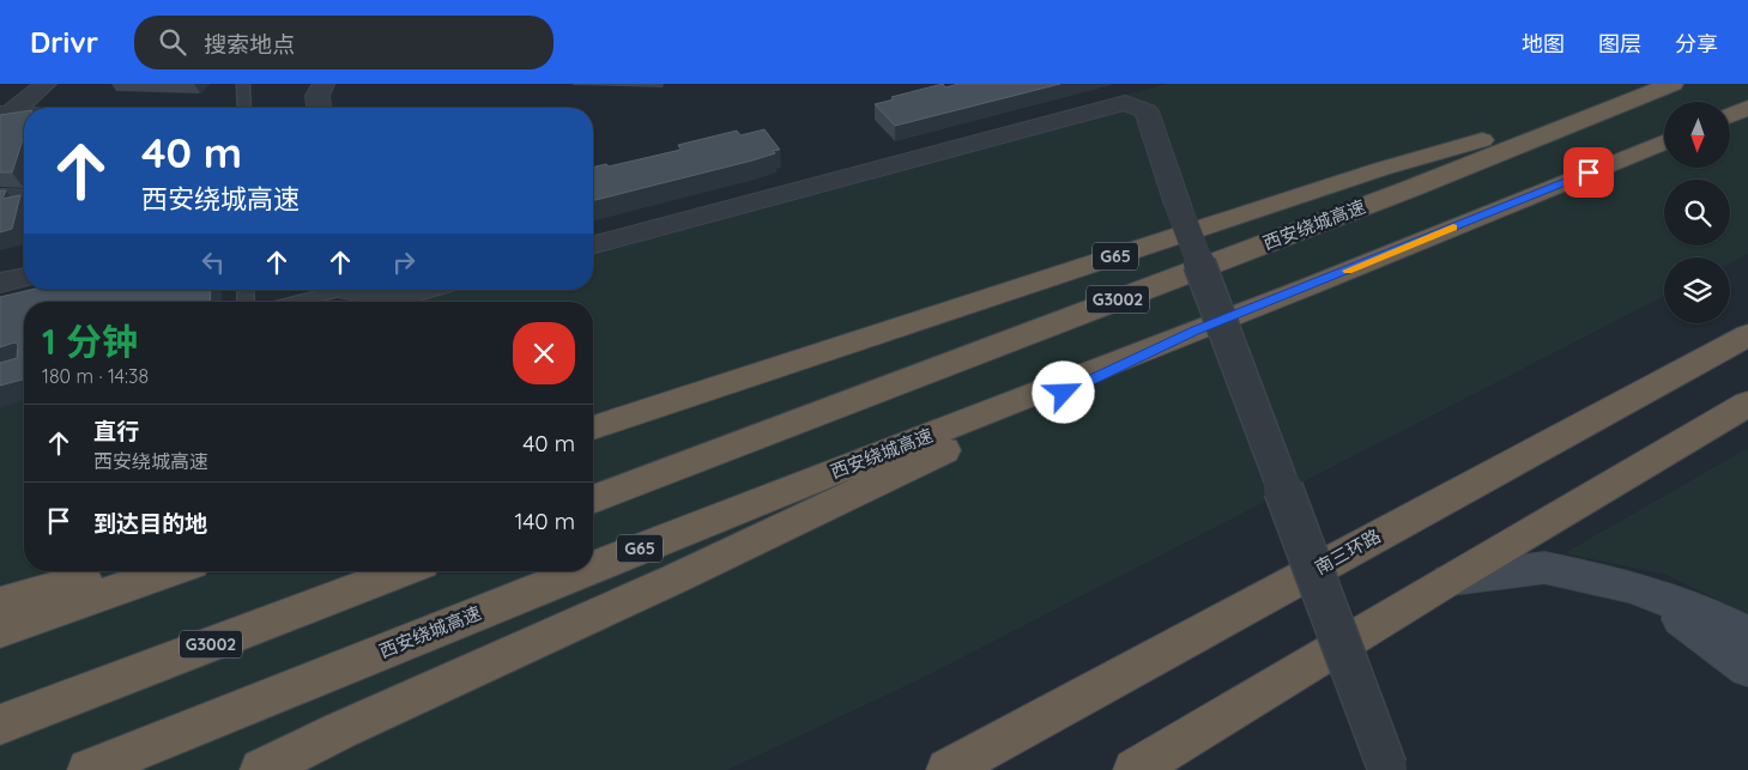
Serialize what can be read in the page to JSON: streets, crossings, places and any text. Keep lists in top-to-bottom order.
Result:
{
  "streets": {
    "highway": [
      "西安绕城高速",
      "G65",
      "G3002",
      "南三环路"
    ]
  },
  "crossings": [
    ["西安绕城高速", "G65"]
  ],
  "north": "bottom",
  "page": {
    "header": "Drivr",
    "search": "搜索地点",
    "nav": ["地图", "图层", "分享"],
    "turn": ["40 m", "西安绕城高速"],
    "heading": ["1 分钟", "180 m · 14:38"],
    "list": [
      {
        "name": "直行",
        "note": "西安绕城高速",
        "value": "40 m"
      },
      {
        "name": "到达目的地",
        "value": "140 m"
      }
    ]
  }
}
